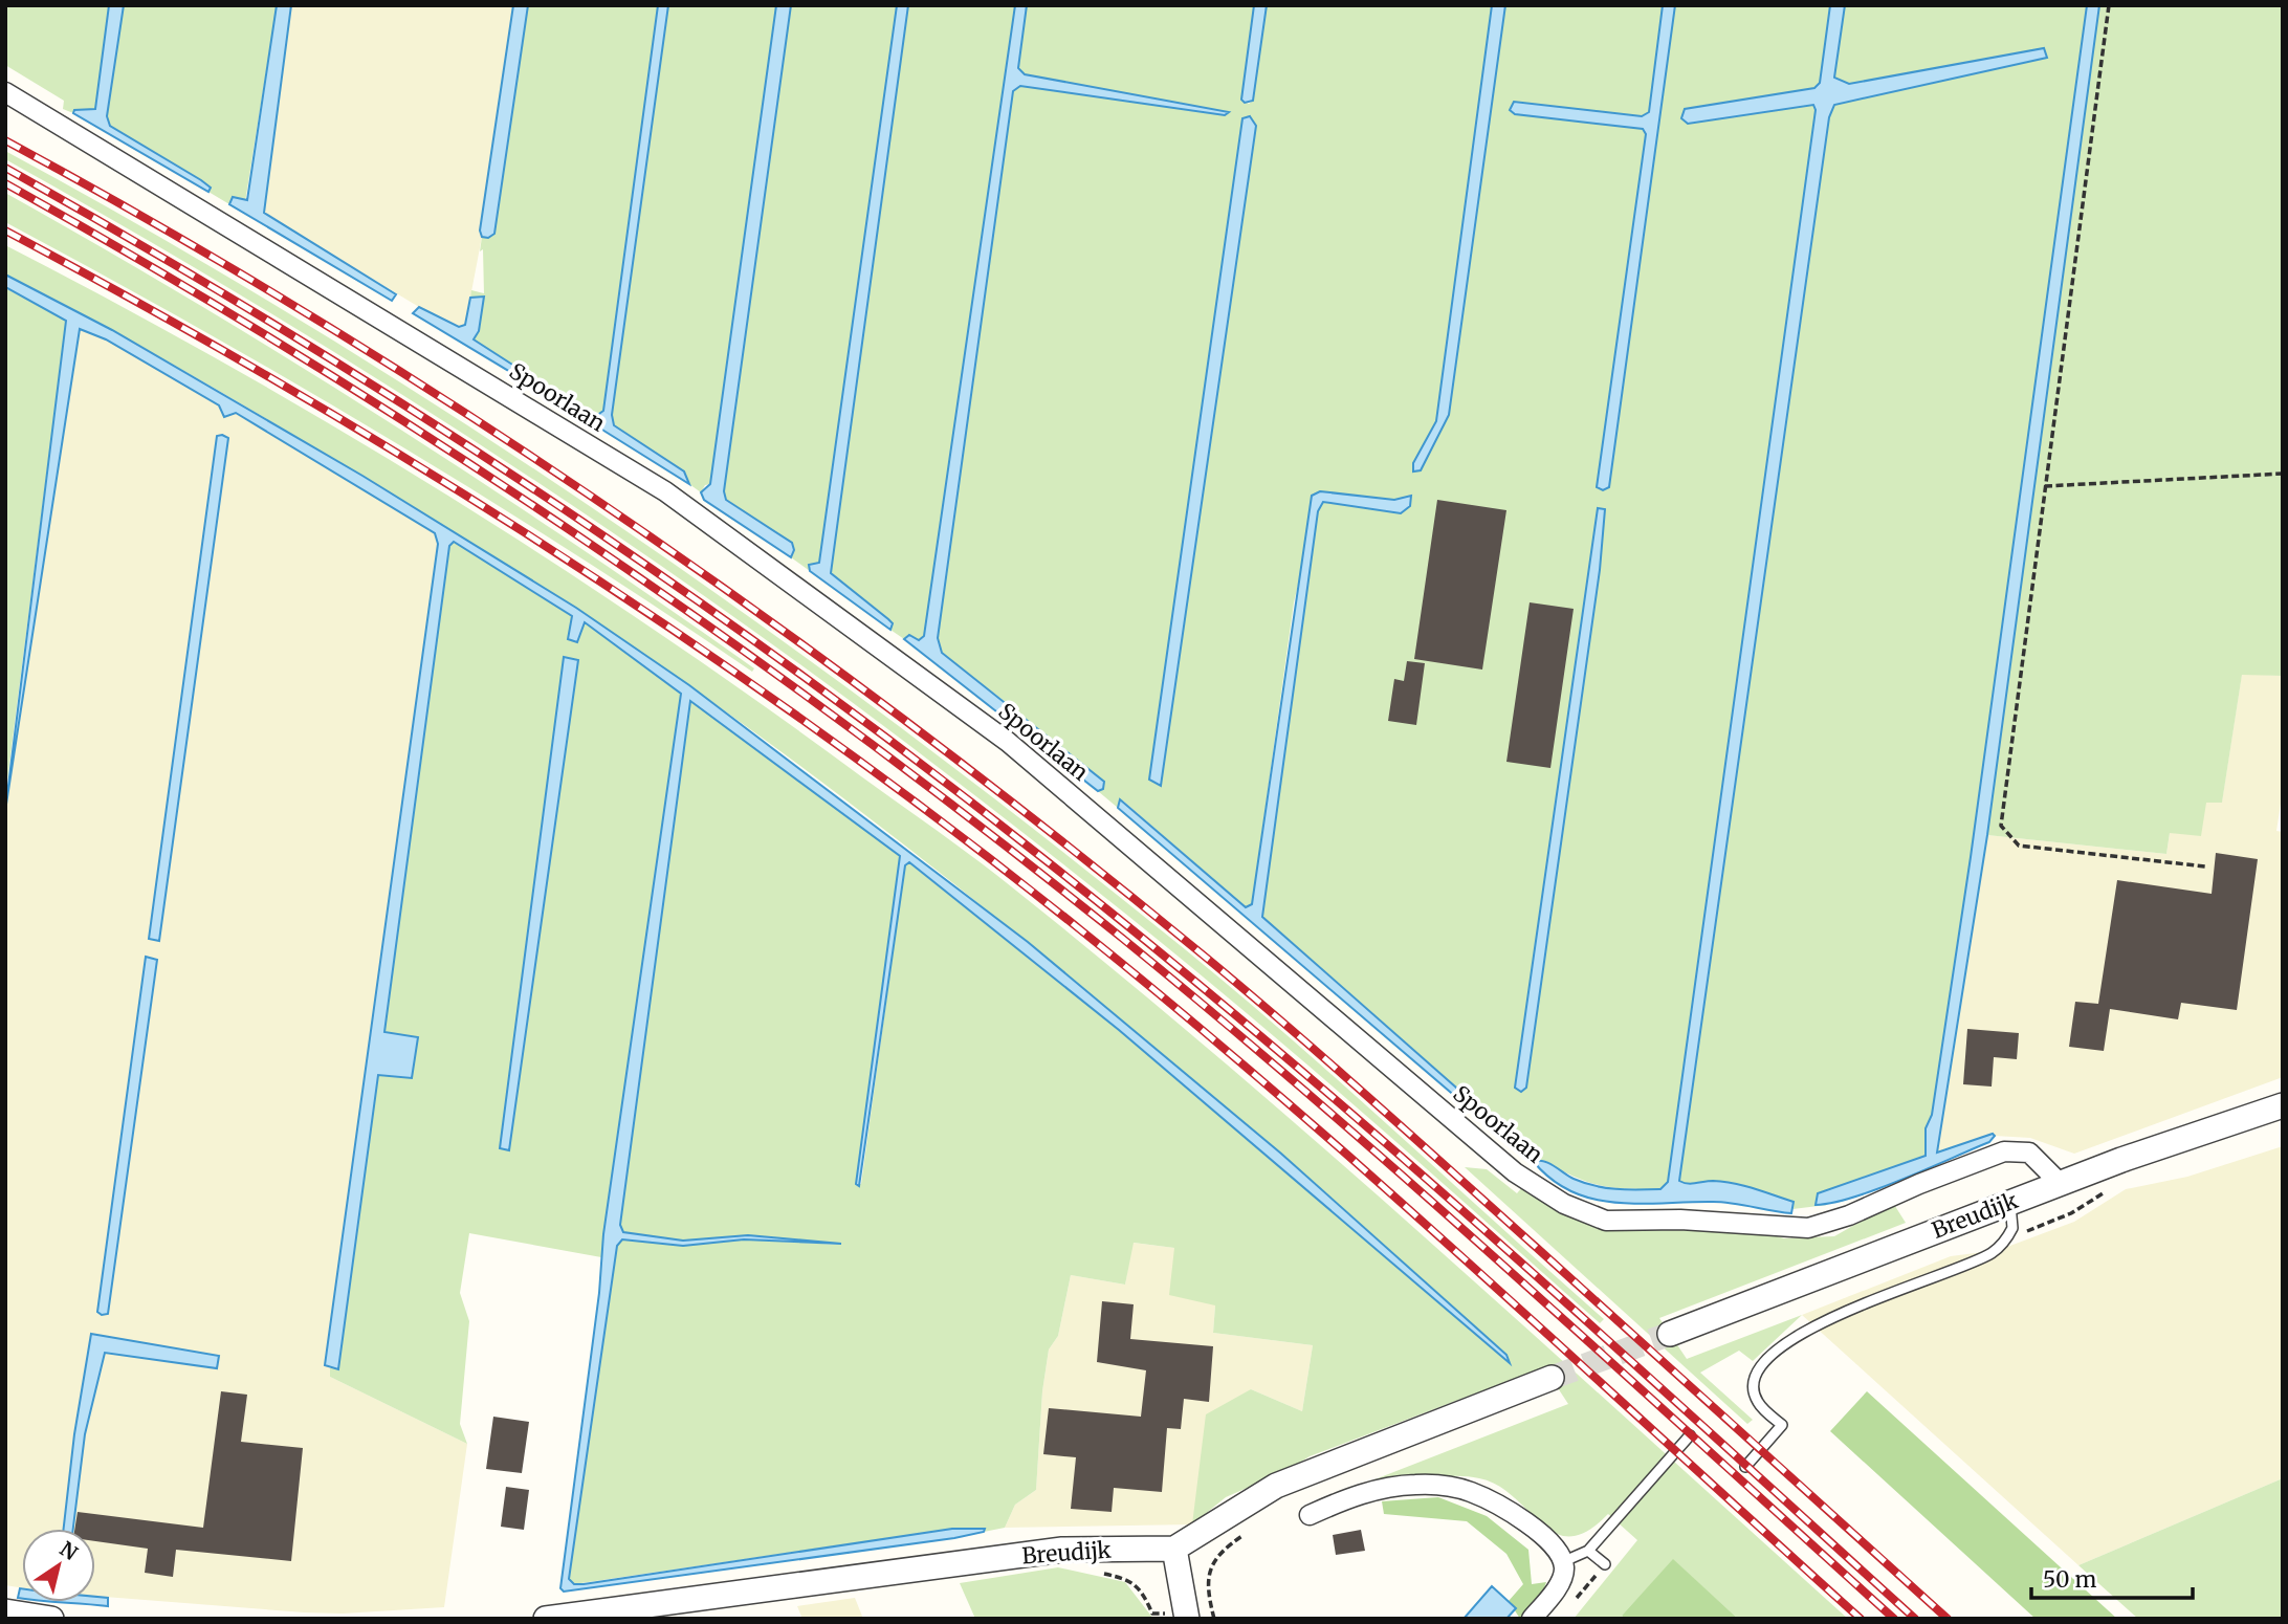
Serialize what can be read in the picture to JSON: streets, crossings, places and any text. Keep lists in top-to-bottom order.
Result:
{
  "streets": {
    "street": ["Spoorlaan", "Breudijk"]
  },
  "crossings": [
    ["Spoorlaan", "Breudijk"]
  ],
  "scale_bar": "50 m",
  "north": "top right"
}
